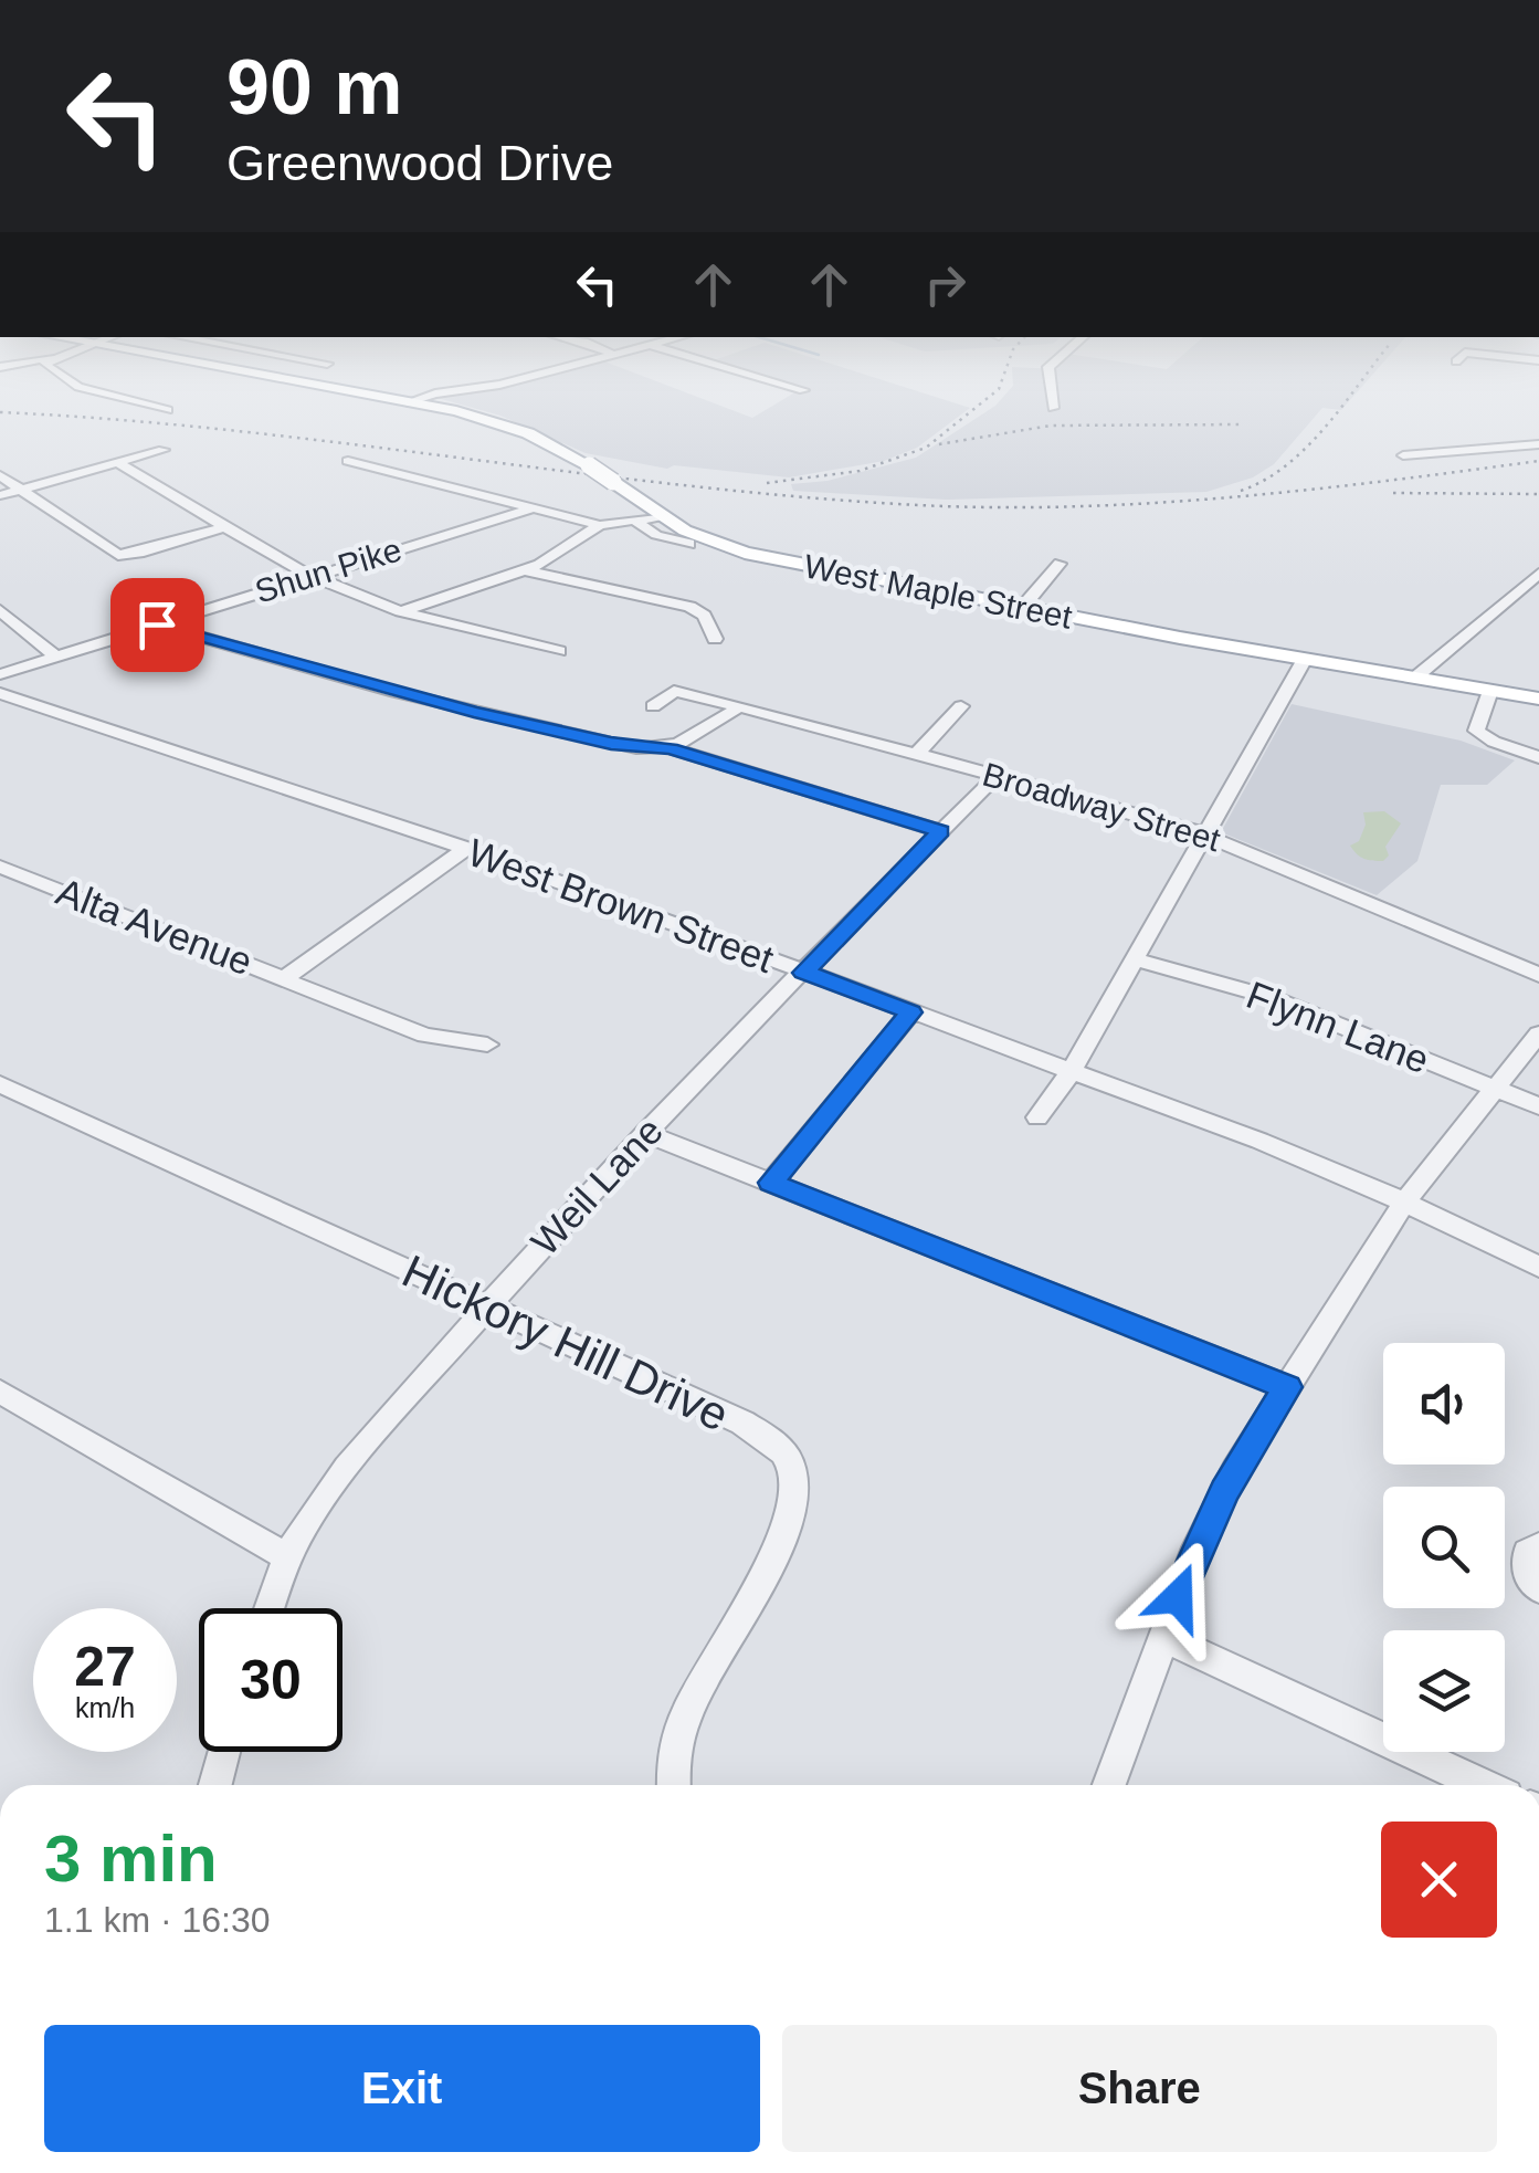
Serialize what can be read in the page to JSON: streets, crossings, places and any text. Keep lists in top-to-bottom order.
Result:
{
  "streets": {
    "main road": ["West Maple Street"],
    "street": [
      "Shun Pike",
      "Broadway Street",
      "West Brown Street",
      "Alta Avenue",
      "Flynn Lane",
      "Weil Lane",
      "Hickory Hill Drive"
    ]
  },
  "crossings": [
    ["Broadway Street", "Weil Lane"],
    ["West Brown Street", "Alta Avenue"],
    ["West Brown Street", "Weil Lane"],
    ["Weil Lane", "Hickory Hill Drive"]
  ],
  "page": {
    "turn": ["90 m", "Greenwood Drive"],
    "speed": "27 km/h",
    "limit": "30",
    "heading": ["3 min", "1.1 km · 16:30"],
    "buttons": ["Exit", "Share"]
  }
}
